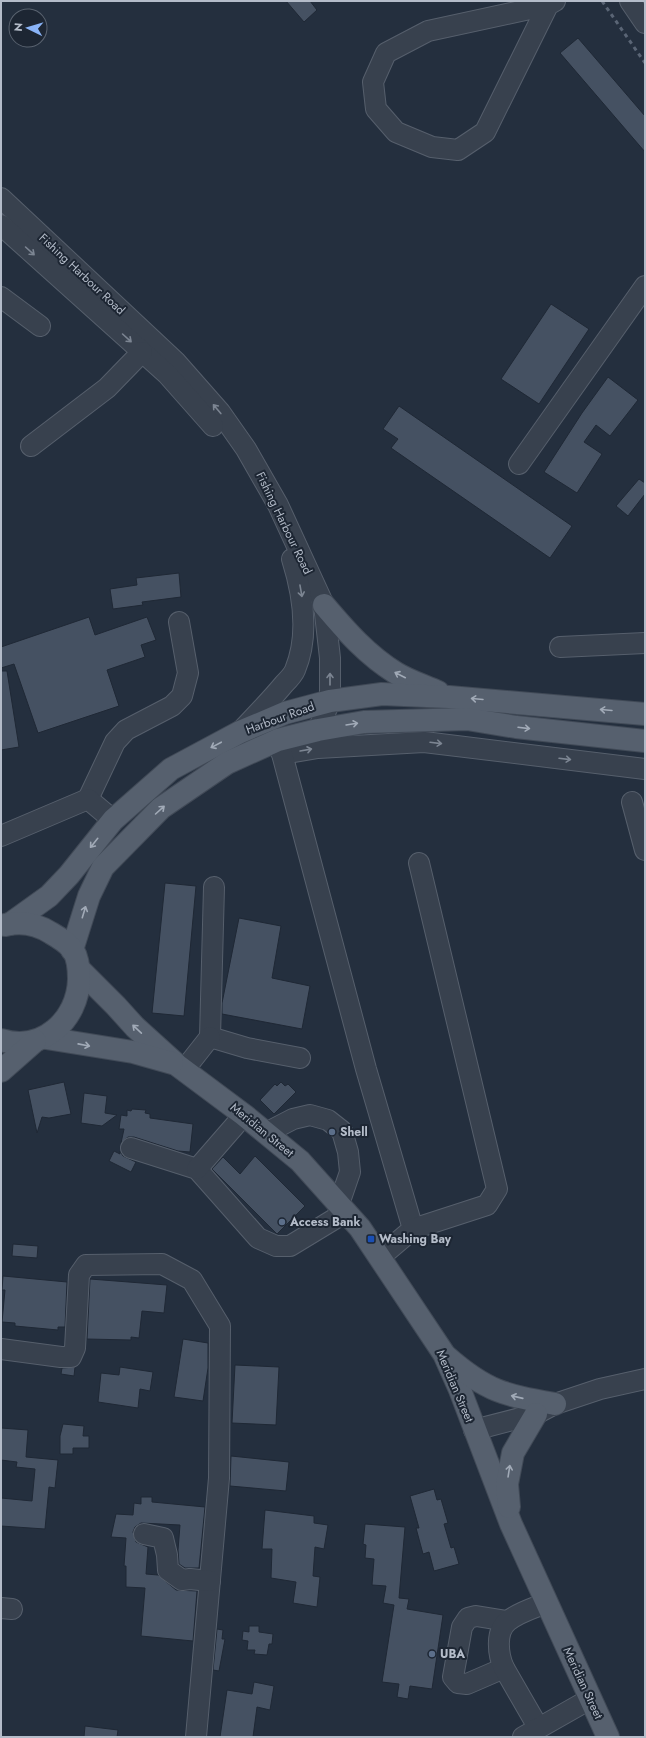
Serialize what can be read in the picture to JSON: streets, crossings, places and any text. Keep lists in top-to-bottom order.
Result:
{
  "streets": {
    "main road": ["Harbour Road", "Meridian Street"],
    "street": ["Fishing Harbour Road"]
  },
  "crossings": [
    ["Fishing Harbour Road", "Harbour Road"],
    ["Harbour Road", "Meridian Street"]
  ],
  "places": {
    "other": ["Shell", "Access Bank", "UBA"],
    "transit": ["Washing Bay"]
  },
  "north": "left"
}
